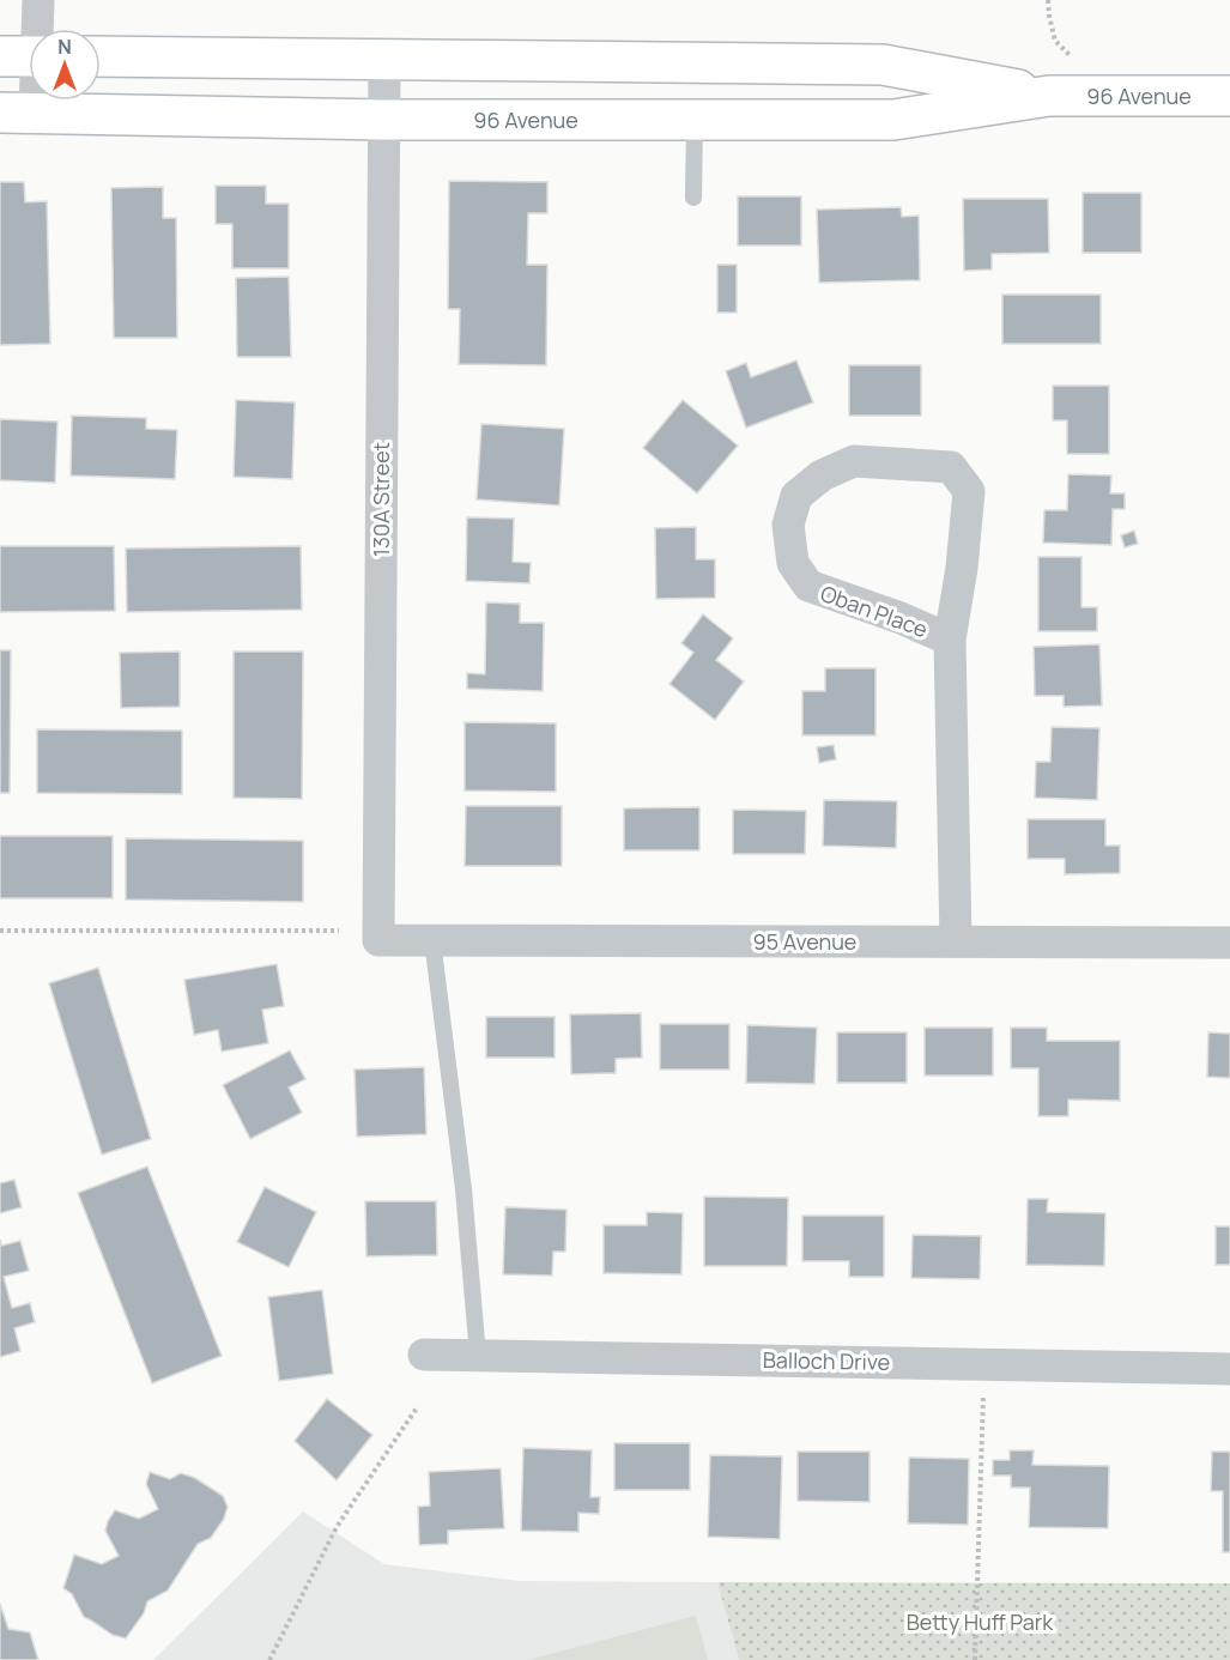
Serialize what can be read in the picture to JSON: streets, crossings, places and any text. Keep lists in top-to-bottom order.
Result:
{
  "streets": {
    "main road": ["96 Avenue"],
    "street": [
      "130A Street",
      "Oban Place",
      "95 Avenue",
      "Balloch Drive"
    ]
  },
  "crossings": [
    ["96 Avenue", "130A Street"],
    ["130A Street", "95 Avenue"],
    ["Oban Place", "95 Avenue"]
  ],
  "parks": ["Betty Huff Park"],
  "north": "top"
}
